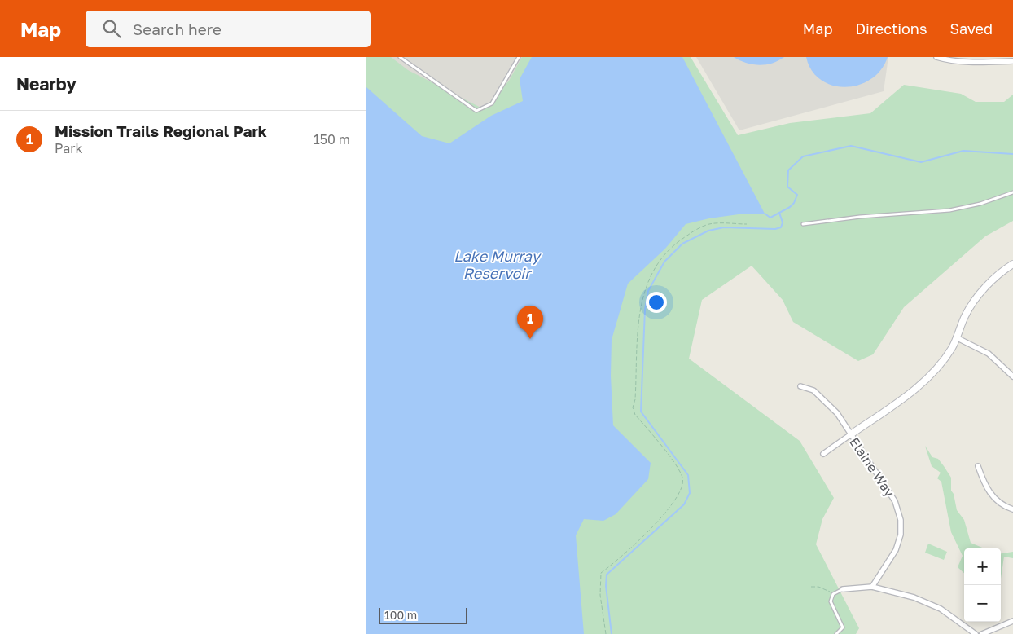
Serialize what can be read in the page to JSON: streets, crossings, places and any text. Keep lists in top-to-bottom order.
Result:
{
  "streets": {
    "street": ["Elaine Way"]
  },
  "water": ["Lake Murray Reservoir"],
  "scale_bar": "100 m",
  "page": {
    "header": "Map",
    "search": "Search here",
    "nav": ["Map", "Directions", "Saved"],
    "heading": "Nearby",
    "list": [
      {
        "mark": "1",
        "name": "Mission Trails Regional Park",
        "note": "Park",
        "value": "150 m"
      }
    ],
    "pins": "1",
    "map_buttons": ["+", "−"],
    "scale": "100 m"
  }
}
